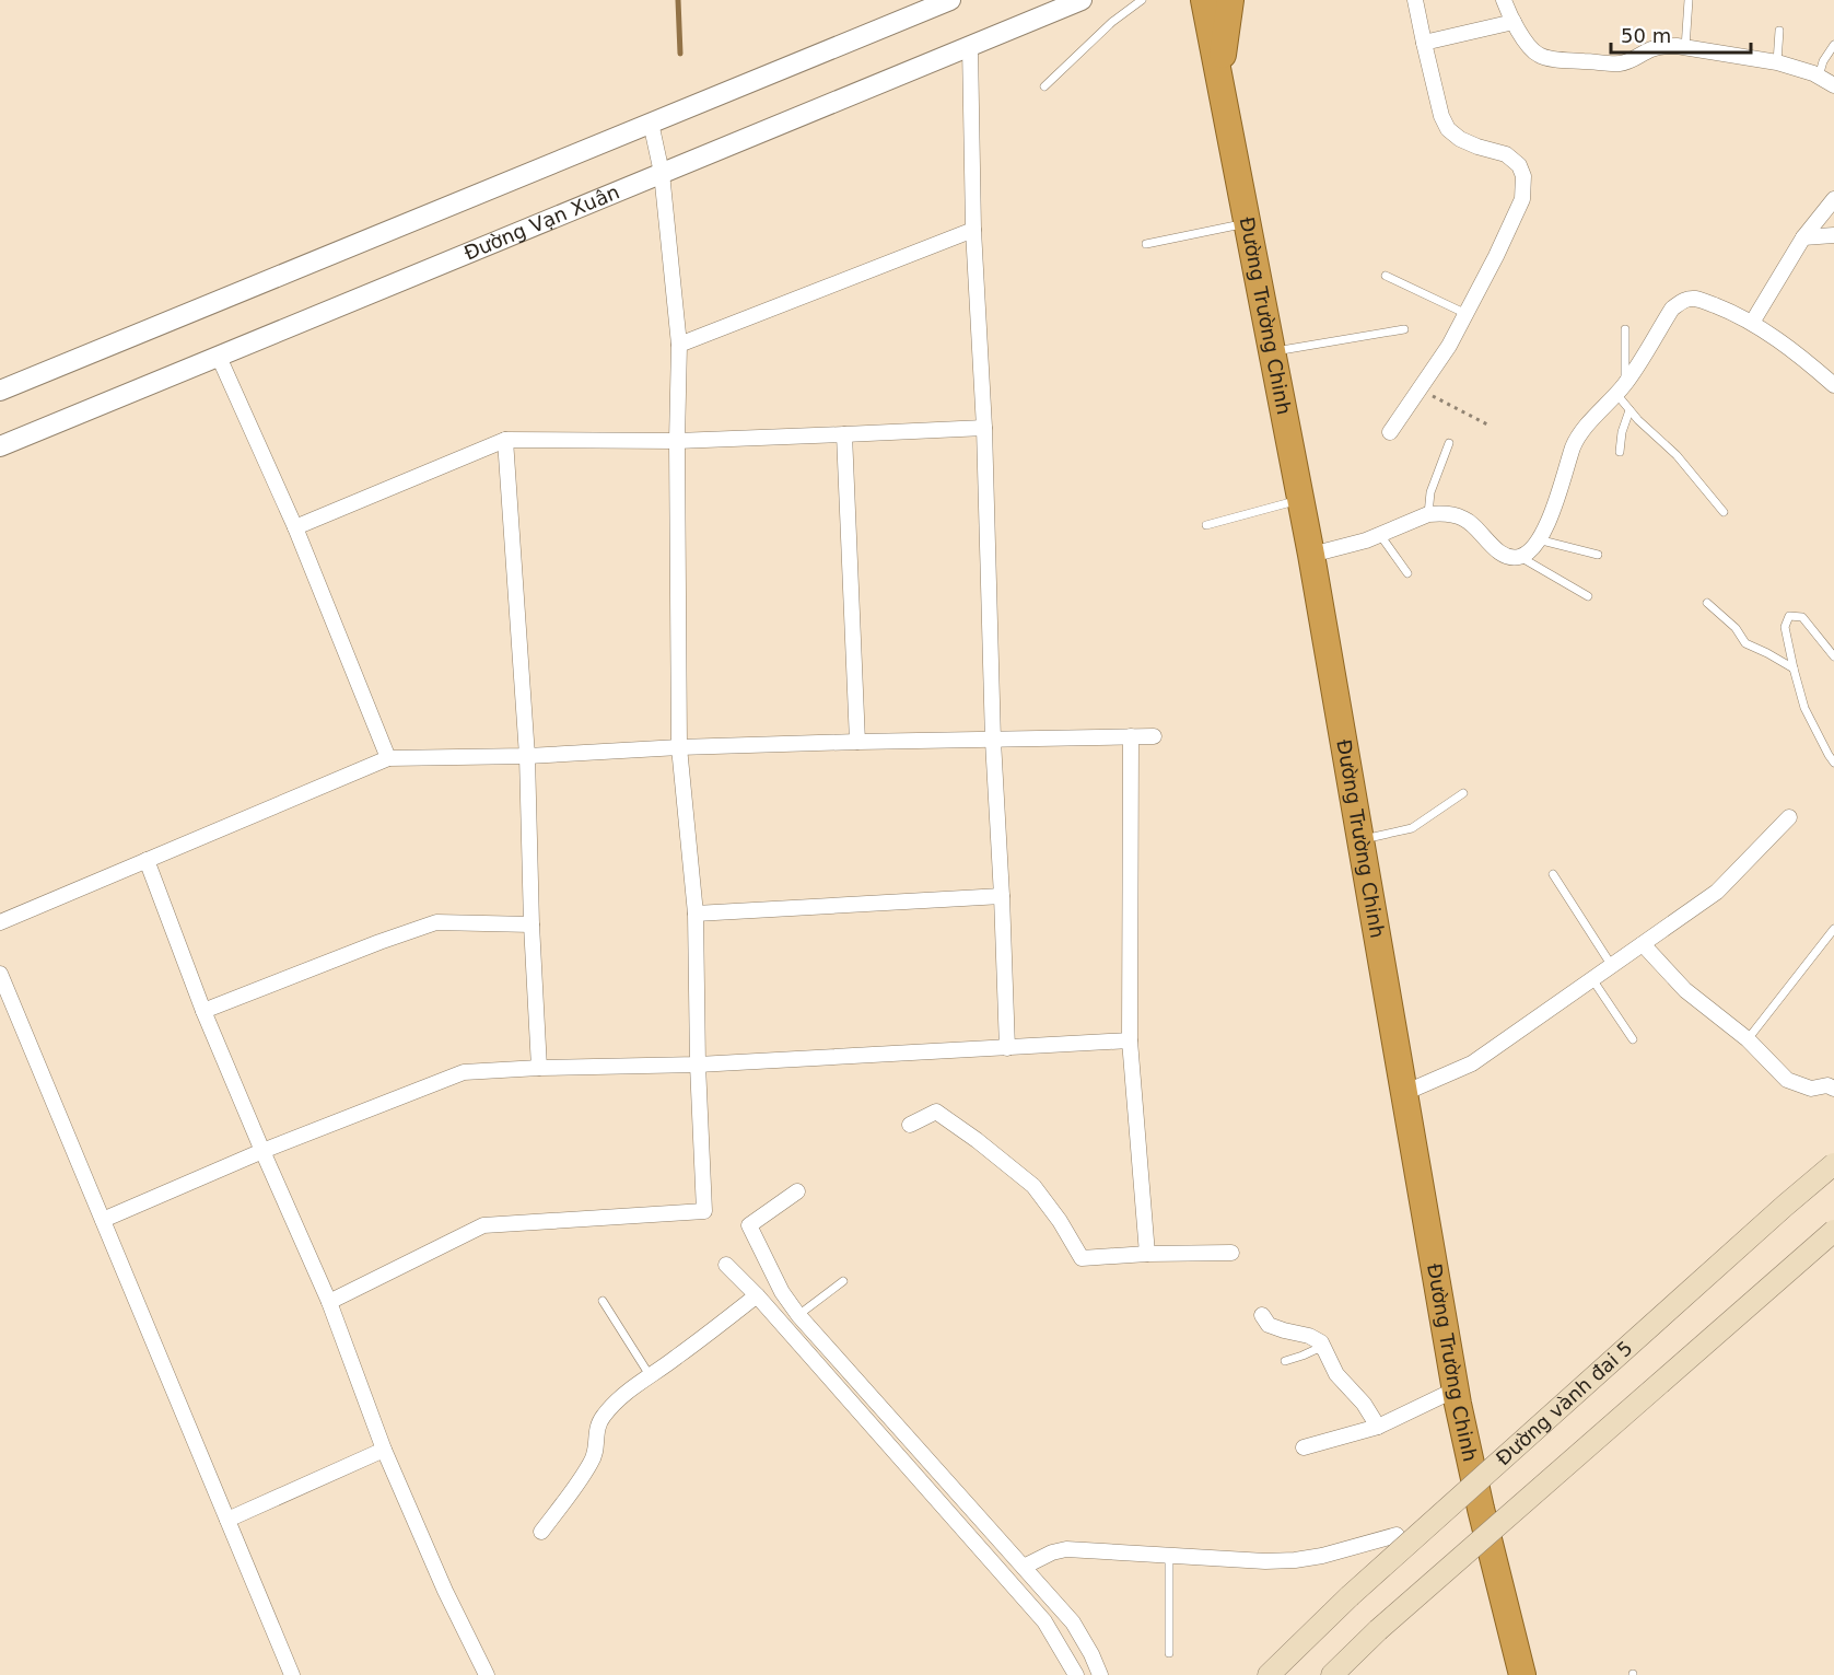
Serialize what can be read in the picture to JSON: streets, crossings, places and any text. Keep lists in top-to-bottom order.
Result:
{
  "streets": {
    "highway": ["Đường Trường Chinh"],
    "main road": ["Đường vành đai 5"],
    "street": ["Đường Vạn Xuân"]
  },
  "scale_bar": "50 m"
}
